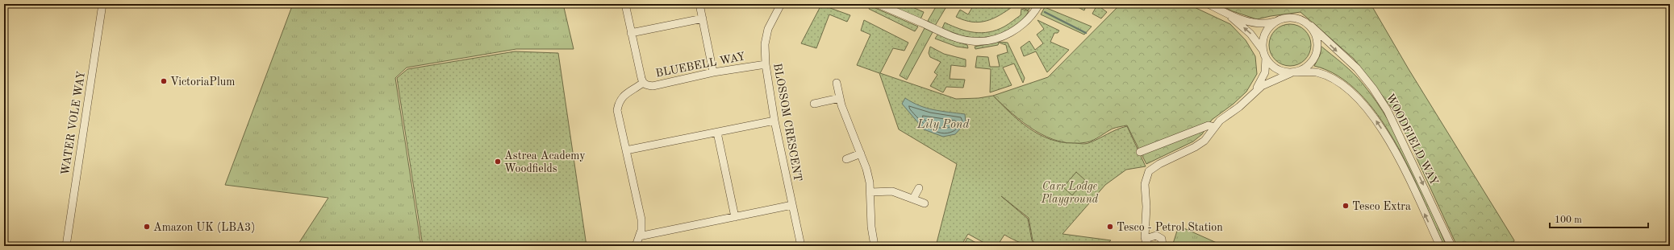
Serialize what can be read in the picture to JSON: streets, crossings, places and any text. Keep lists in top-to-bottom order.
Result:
{
  "streets": {
    "street": [
      "BLUEBELL WAY",
      "BLOSSOM CRESCENT",
      "WATER VOLE WAY",
      "WOODFIELD WAY"
    ]
  },
  "crossings": [
    ["BLUEBELL WAY", "BLOSSOM CRESCENT"]
  ],
  "water": ["Lily Pond"],
  "parks": ["Carr Lodge Playground"],
  "places": [
    "VictoriaPlum",
    "Astrea Academy Woodfields",
    "Tesco Extra",
    "Amazon UK (LBA3)",
    "Tesco - Petrol Station"
  ],
  "scale_bar": "100 m"
}
